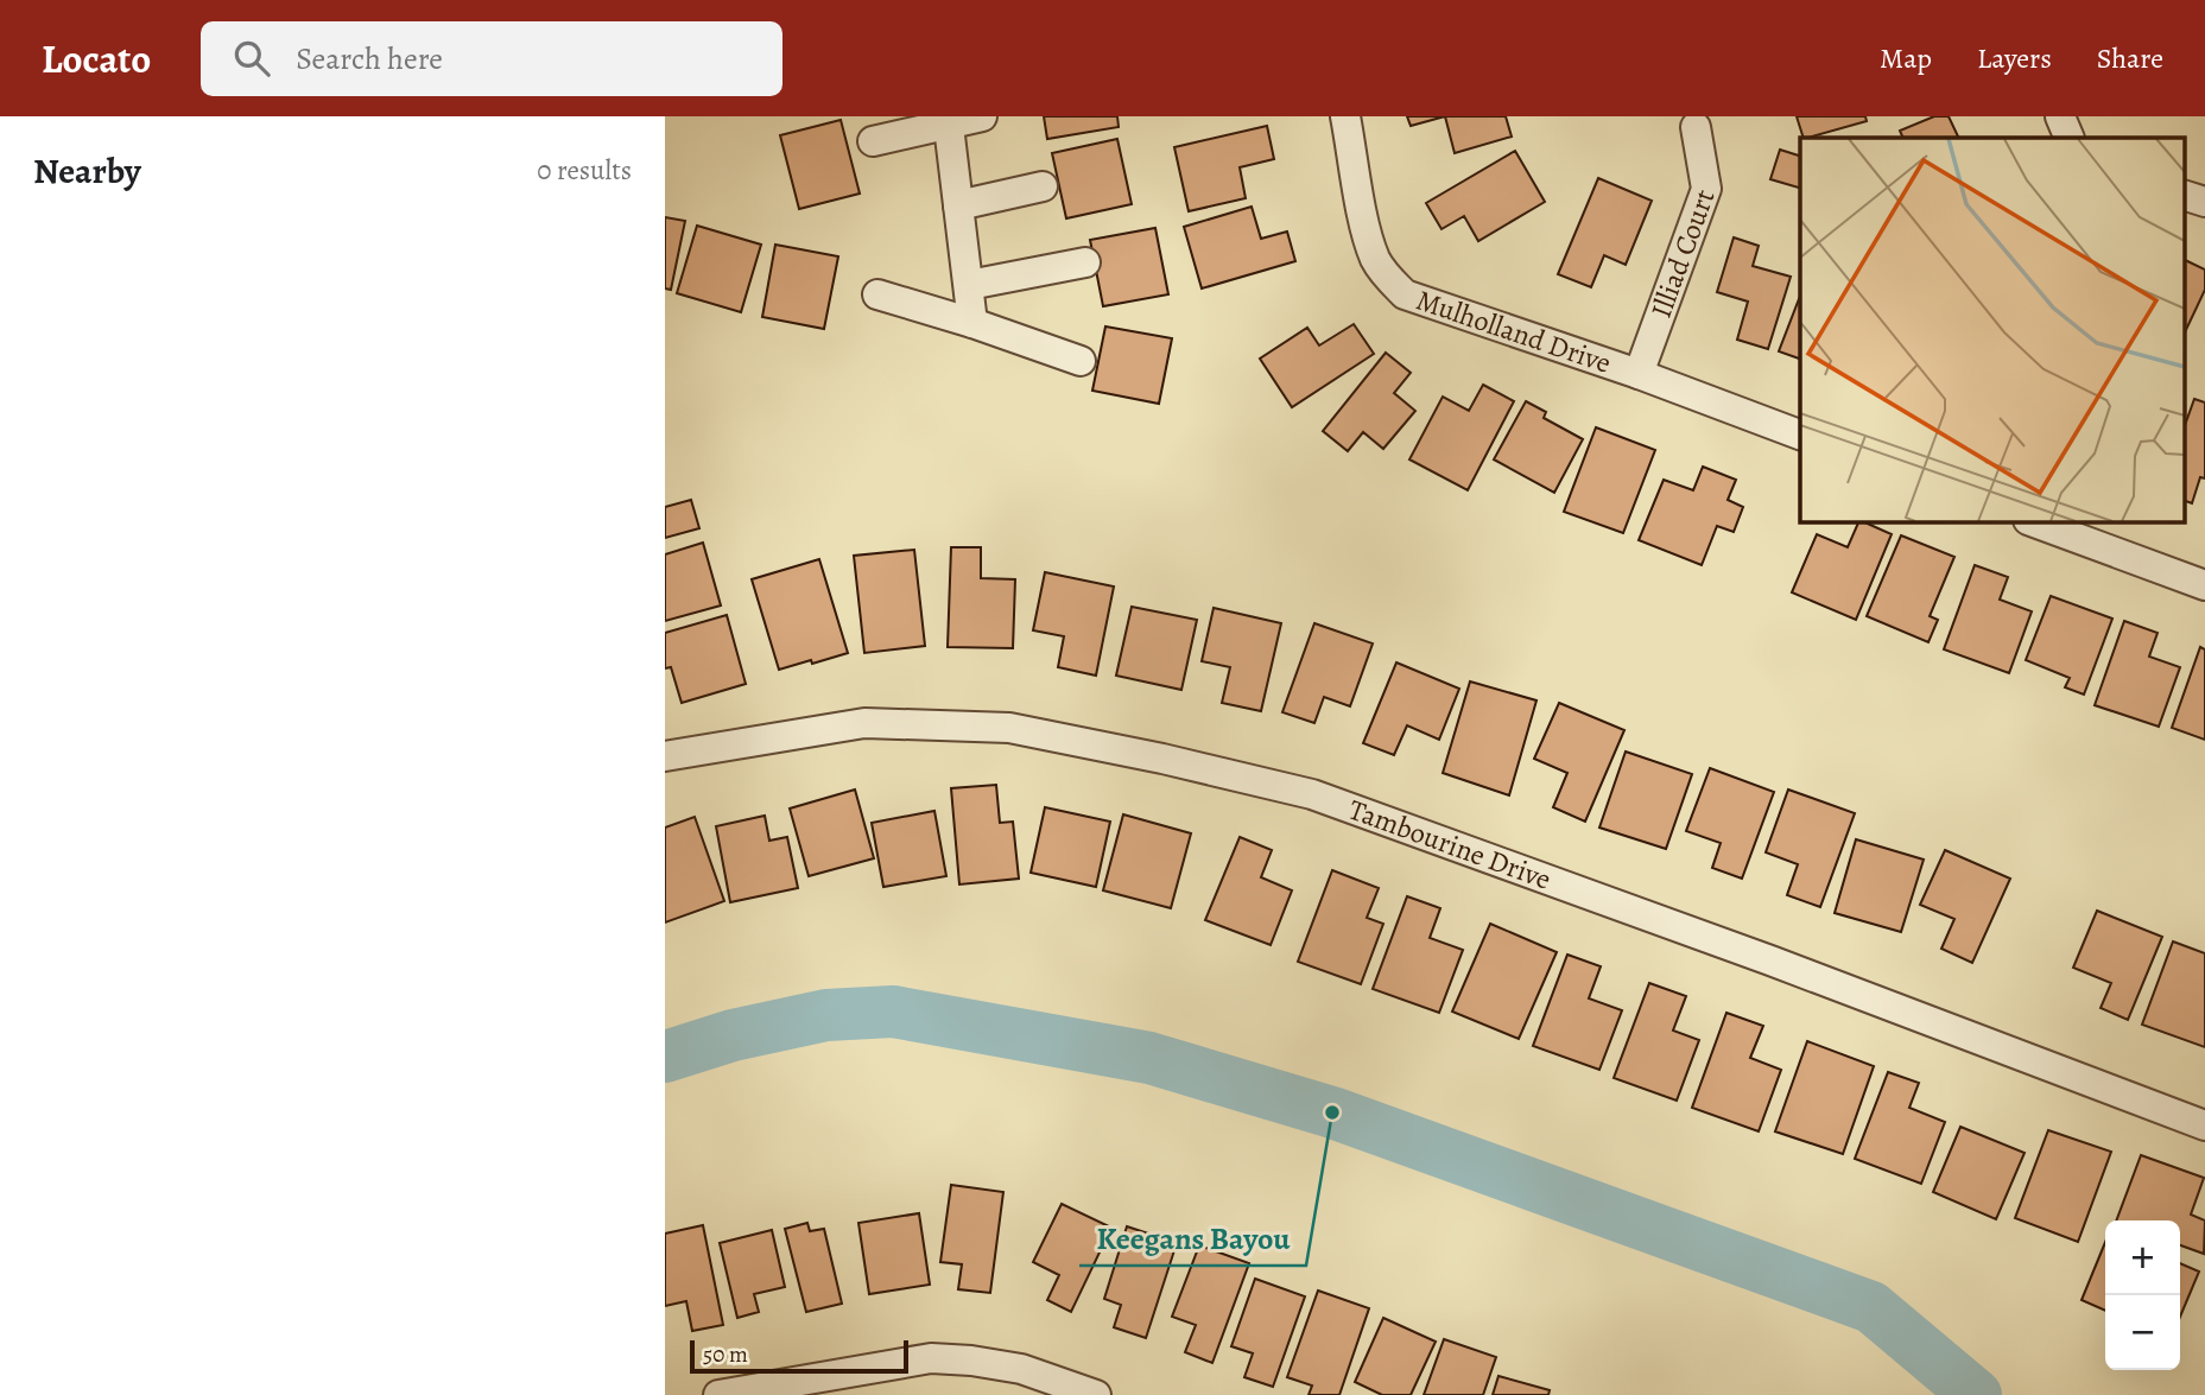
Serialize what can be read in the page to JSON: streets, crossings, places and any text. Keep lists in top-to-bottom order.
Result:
{
  "streets": {
    "street": ["Illiad Court", "Mulholland Drive", "Tambourine Drive"]
  },
  "crossings": [
    ["Illiad Court", "Mulholland Drive"]
  ],
  "places": ["Keegans Bayou"],
  "scale_bar": "50 m",
  "page": {
    "header": "Locato",
    "search": "Search here",
    "nav": ["Map", "Layers", "Share"],
    "heading": ["Nearby", "0 results"],
    "map_buttons": ["+", "−"],
    "scale": "50 m"
  }
}
